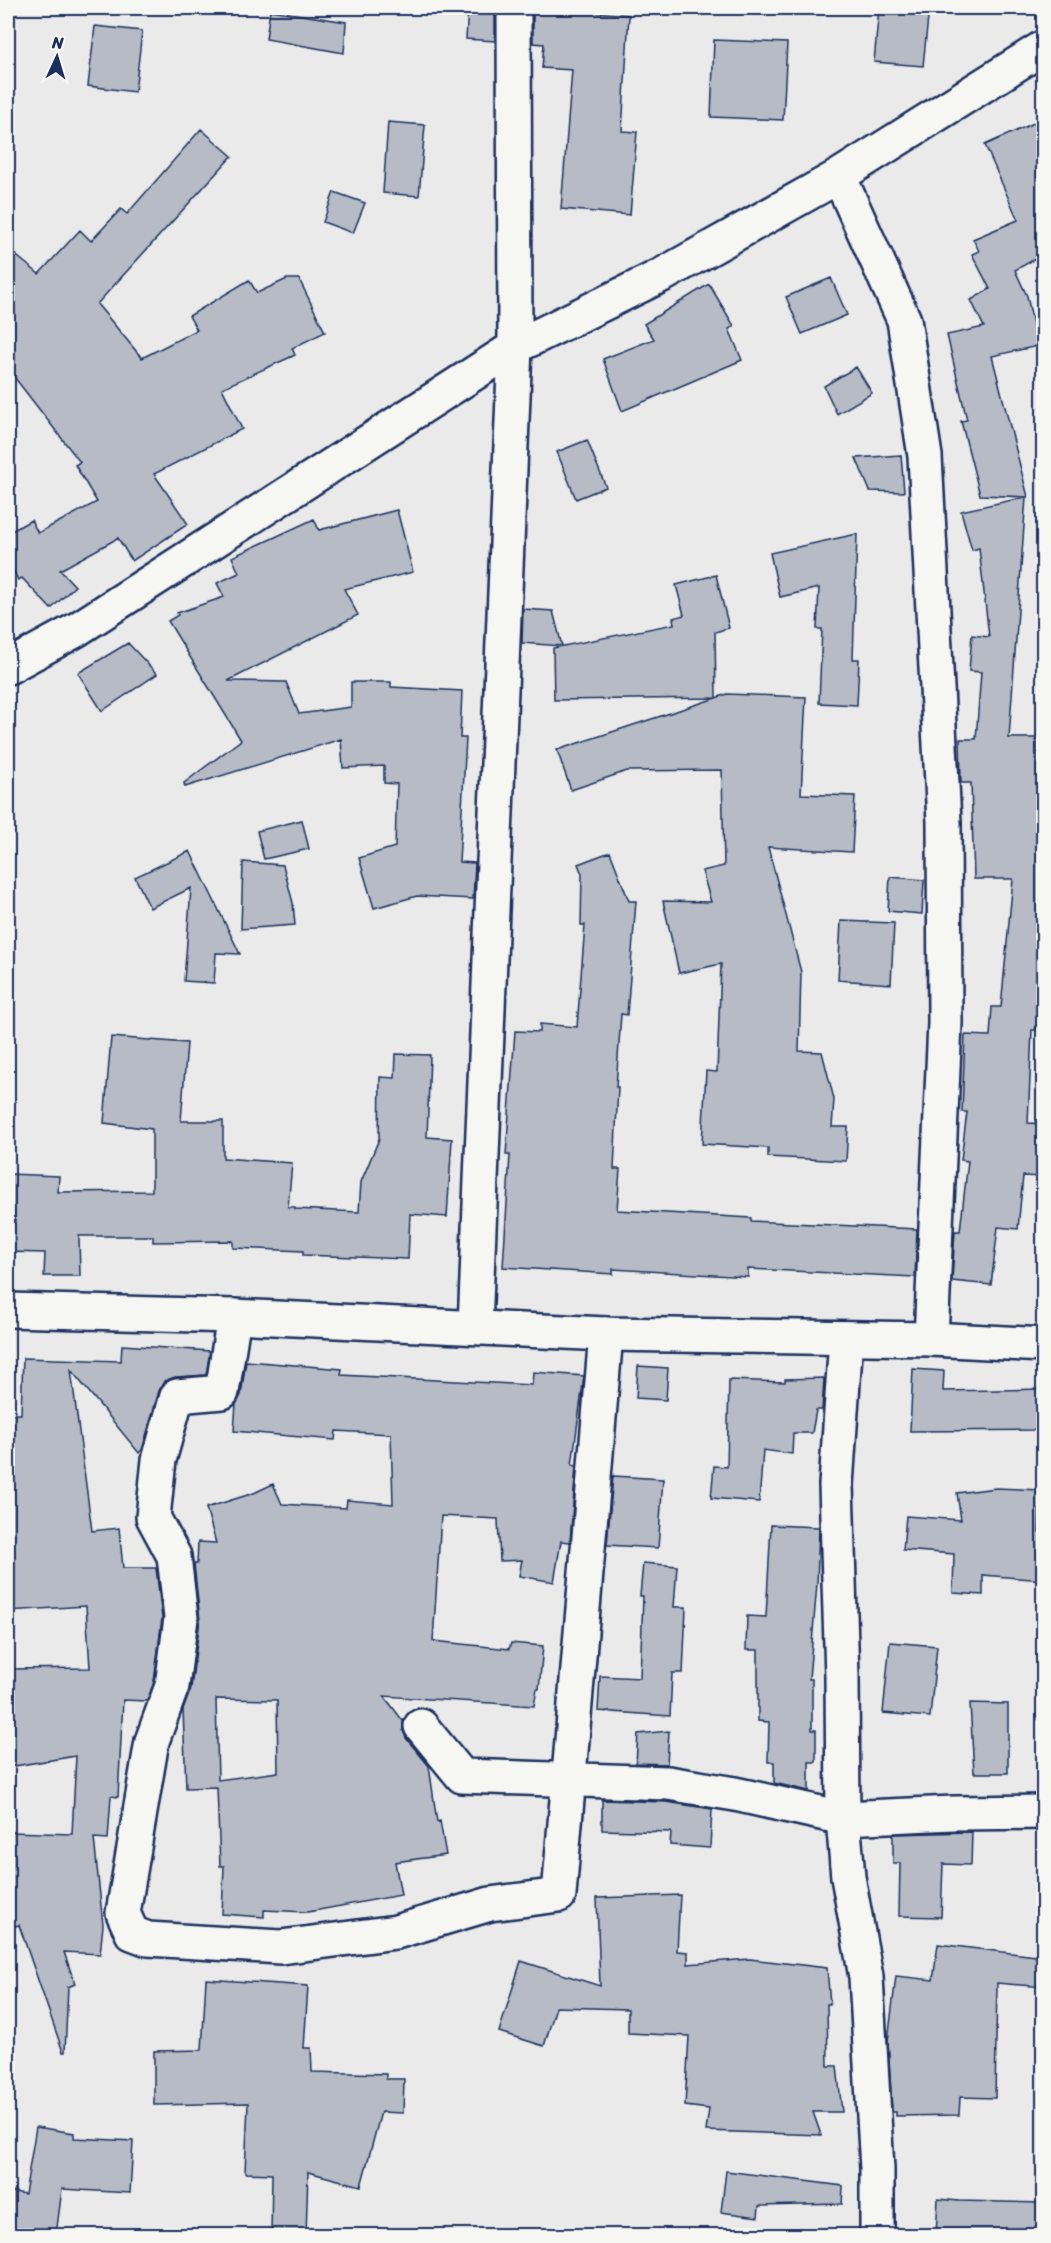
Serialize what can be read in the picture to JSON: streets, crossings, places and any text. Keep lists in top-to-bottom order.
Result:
{
  "north": "top"
}
